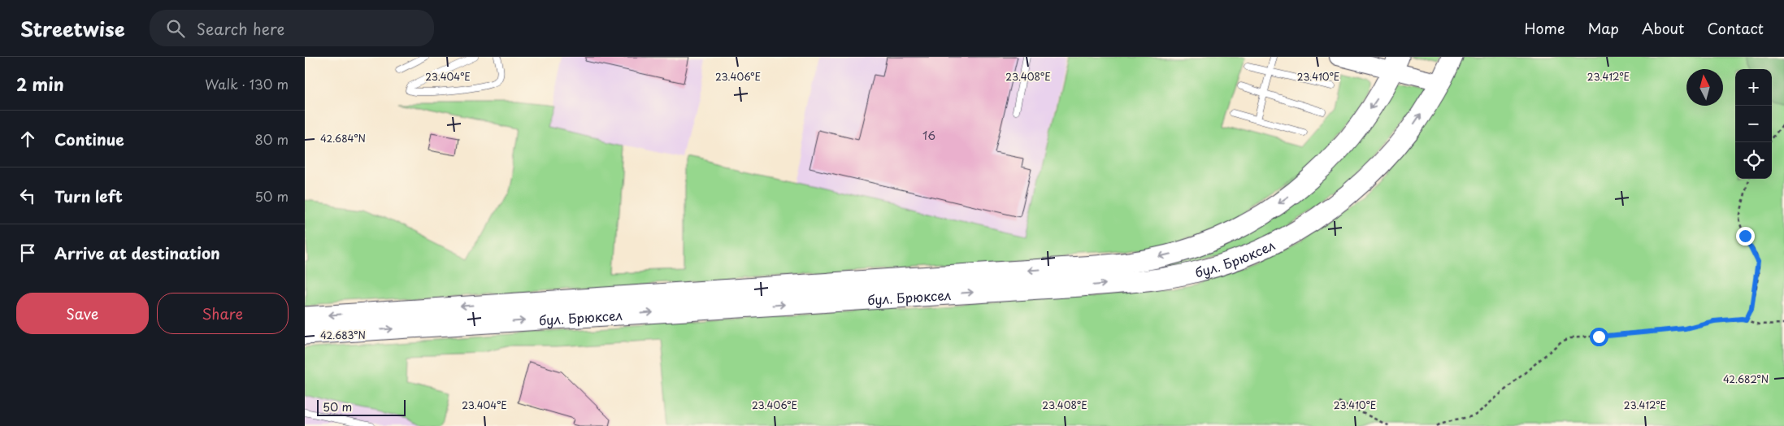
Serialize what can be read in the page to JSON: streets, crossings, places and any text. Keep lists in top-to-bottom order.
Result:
{
  "streets": {
    "main road": ["бул. Брюксел"]
  },
  "house_numbers": ["16"],
  "scale_bar": "50 m",
  "north": "top",
  "page": {
    "header": "Streetwise",
    "search": "Search here",
    "nav": [
      "Home",
      "Map",
      "About",
      "Contact"
    ],
    "heading": ["2 min", "Walk · 130 m"],
    "map_buttons": ["+", "−"],
    "list": [
      ["Continue", "80 m"],
      ["Turn left", "50 m"],
      "Arrive at destination"
    ],
    "buttons": ["Save", "Share"],
    "scale": "50 m"
  },
  "coordinates": [
    "23.404°E",
    "23.406°E",
    "23.408°E",
    "23.410°E",
    "23.412°E",
    "42.684°N",
    "42.683°N",
    "42.682°N"
  ]
}
